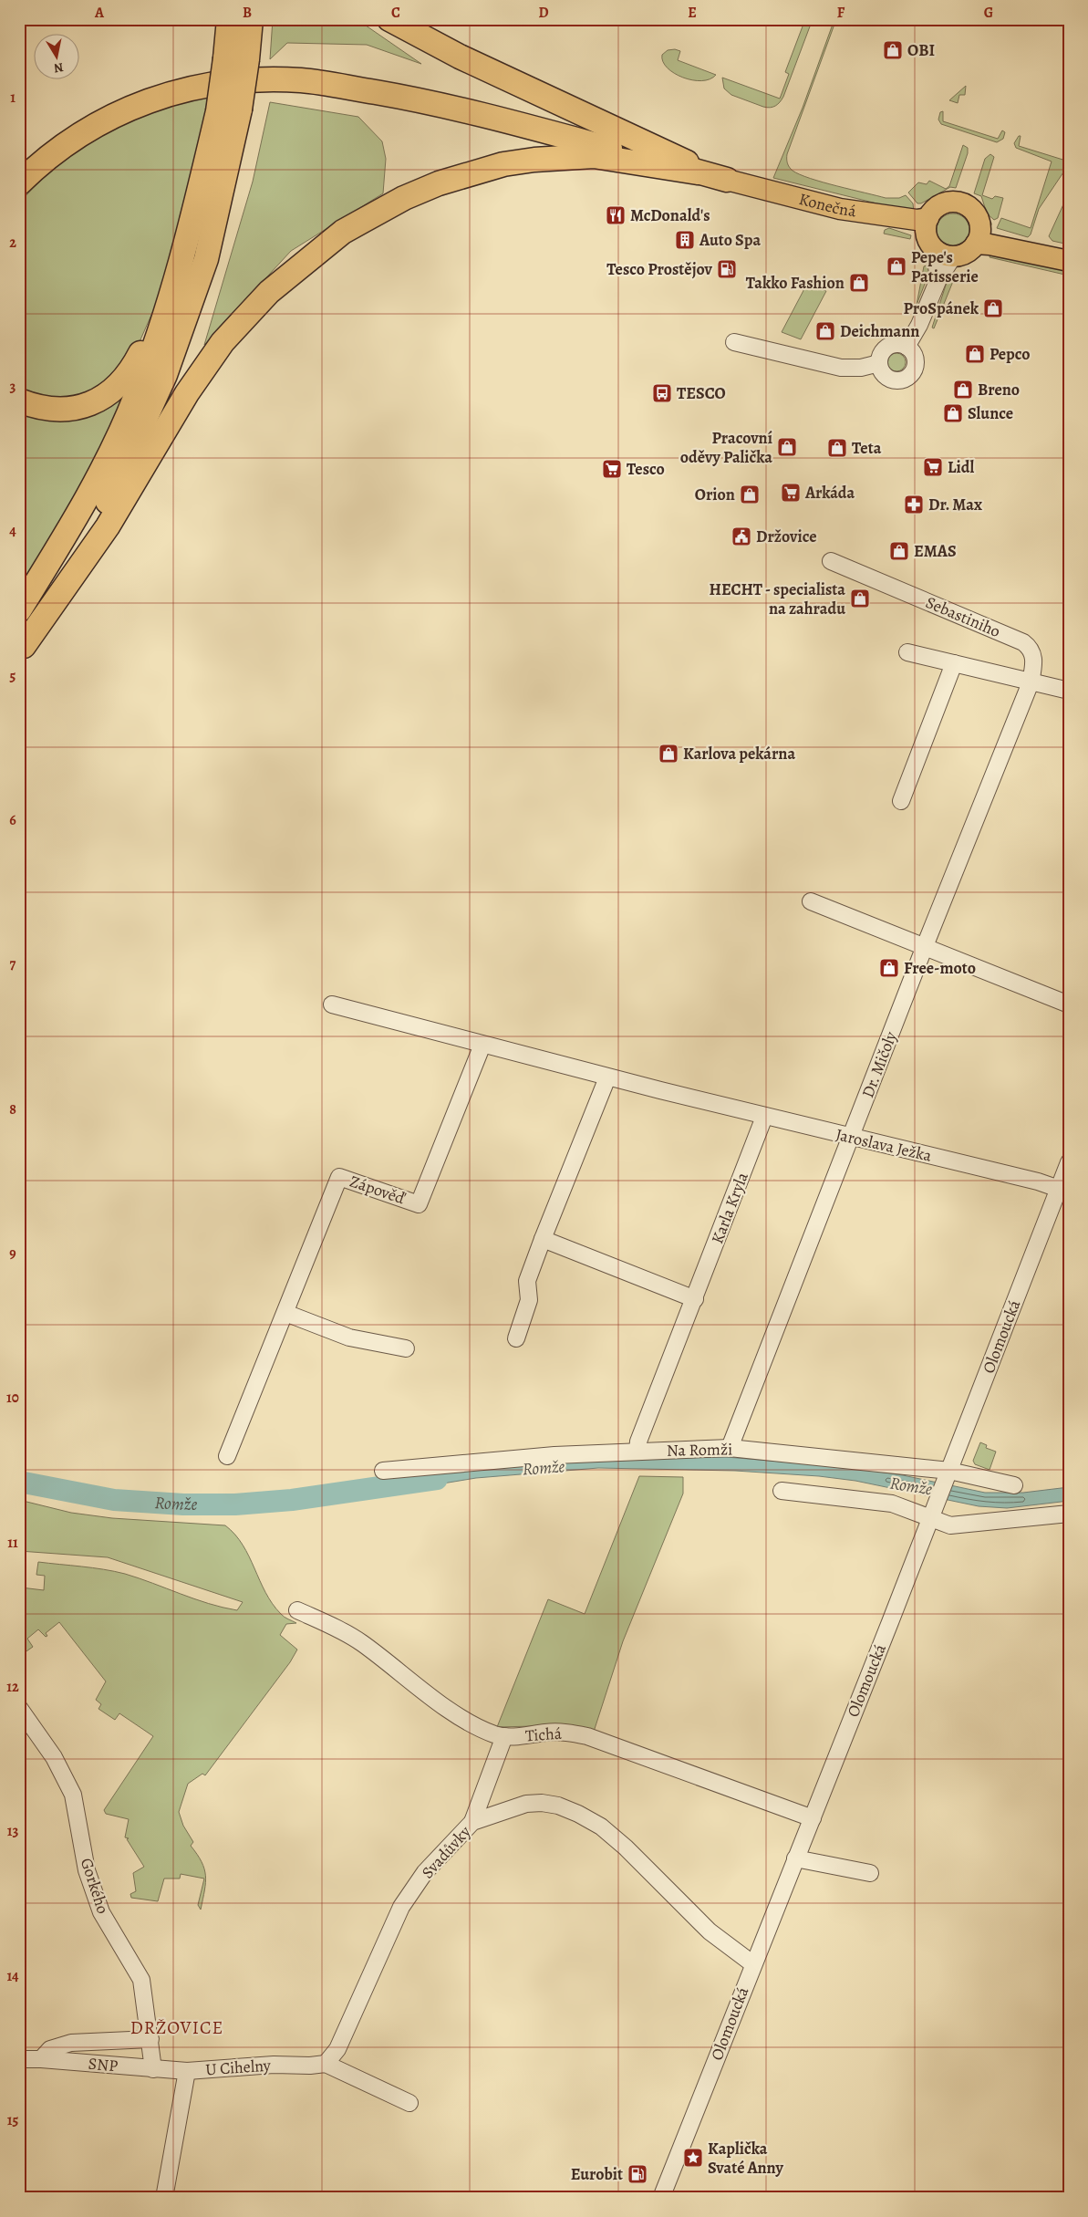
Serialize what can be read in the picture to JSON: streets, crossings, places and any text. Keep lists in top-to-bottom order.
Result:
{
  "streets": {
    "main road": ["Konečná"],
    "street": [
      "Sebastiniho",
      "Dr. Mičoly",
      "Jaroslava Ježka",
      "Zápověď",
      "Karla Kryla",
      "Olomoucká",
      "Na Romži",
      "Tichá",
      "Svadůvky",
      "Gorkého",
      "SNP",
      "U Cihelny"
    ]
  },
  "crossings": [
    ["Sebastiniho", "Dr. Mičoly"],
    ["Dr. Mičoly", "Jaroslava Ježka"],
    ["Dr. Mičoly", "Na Romži"],
    ["Jaroslava Ježka", "Zápověď"],
    ["Jaroslava Ježka", "Karla Kryla"],
    ["Jaroslava Ježka", "Olomoucká"],
    ["Karla Kryla", "Na Romži"],
    ["Olomoucká", "Na Romži"],
    ["Olomoucká", "Tichá"],
    ["Olomoucká", "Svadůvky"],
    ["Svadůvky", "U Cihelny"],
    ["Gorkého", "SNP"],
    ["SNP", "U Cihelny"]
  ],
  "districts": ["DRŽOVICE"],
  "water": ["Romže"],
  "places": {
    "shop": [
      "OBI",
      "Pepe's Patisserie",
      "Takko Fashion",
      "ProSpánek",
      "Deichmann",
      "Pepco",
      "Breno",
      "Slunce",
      "Pracovní oděvy Palička",
      "Teta",
      "Orion",
      "EMAS",
      "HECHT - specialista na zahradu",
      "Karlova pekárna",
      "Free-moto"
    ],
    "restaurant": ["McDonald's"],
    "building": ["Auto Spa"],
    "fuel station": ["Tesco Prostějov", "Eurobit"],
    "bus stop": ["TESCO"],
    "supermarket": ["Lidl", "Tesco", "Arkáda"],
    "pharmacy": ["Dr. Max"],
    "public building": ["Držovice"],
    "place": ["Kaplička Svaté Anny"]
  },
  "north": "bottom",
  "grid": {
    "columns": [
      "A",
      "B",
      "C",
      "D",
      "E",
      "F",
      "G"
    ],
    "rows": [
      "1",
      "2",
      "3",
      "4",
      "5",
      "6",
      "7",
      "8",
      "9",
      "10",
      "11",
      "12",
      "13",
      "14",
      "15"
    ]
  }
}
